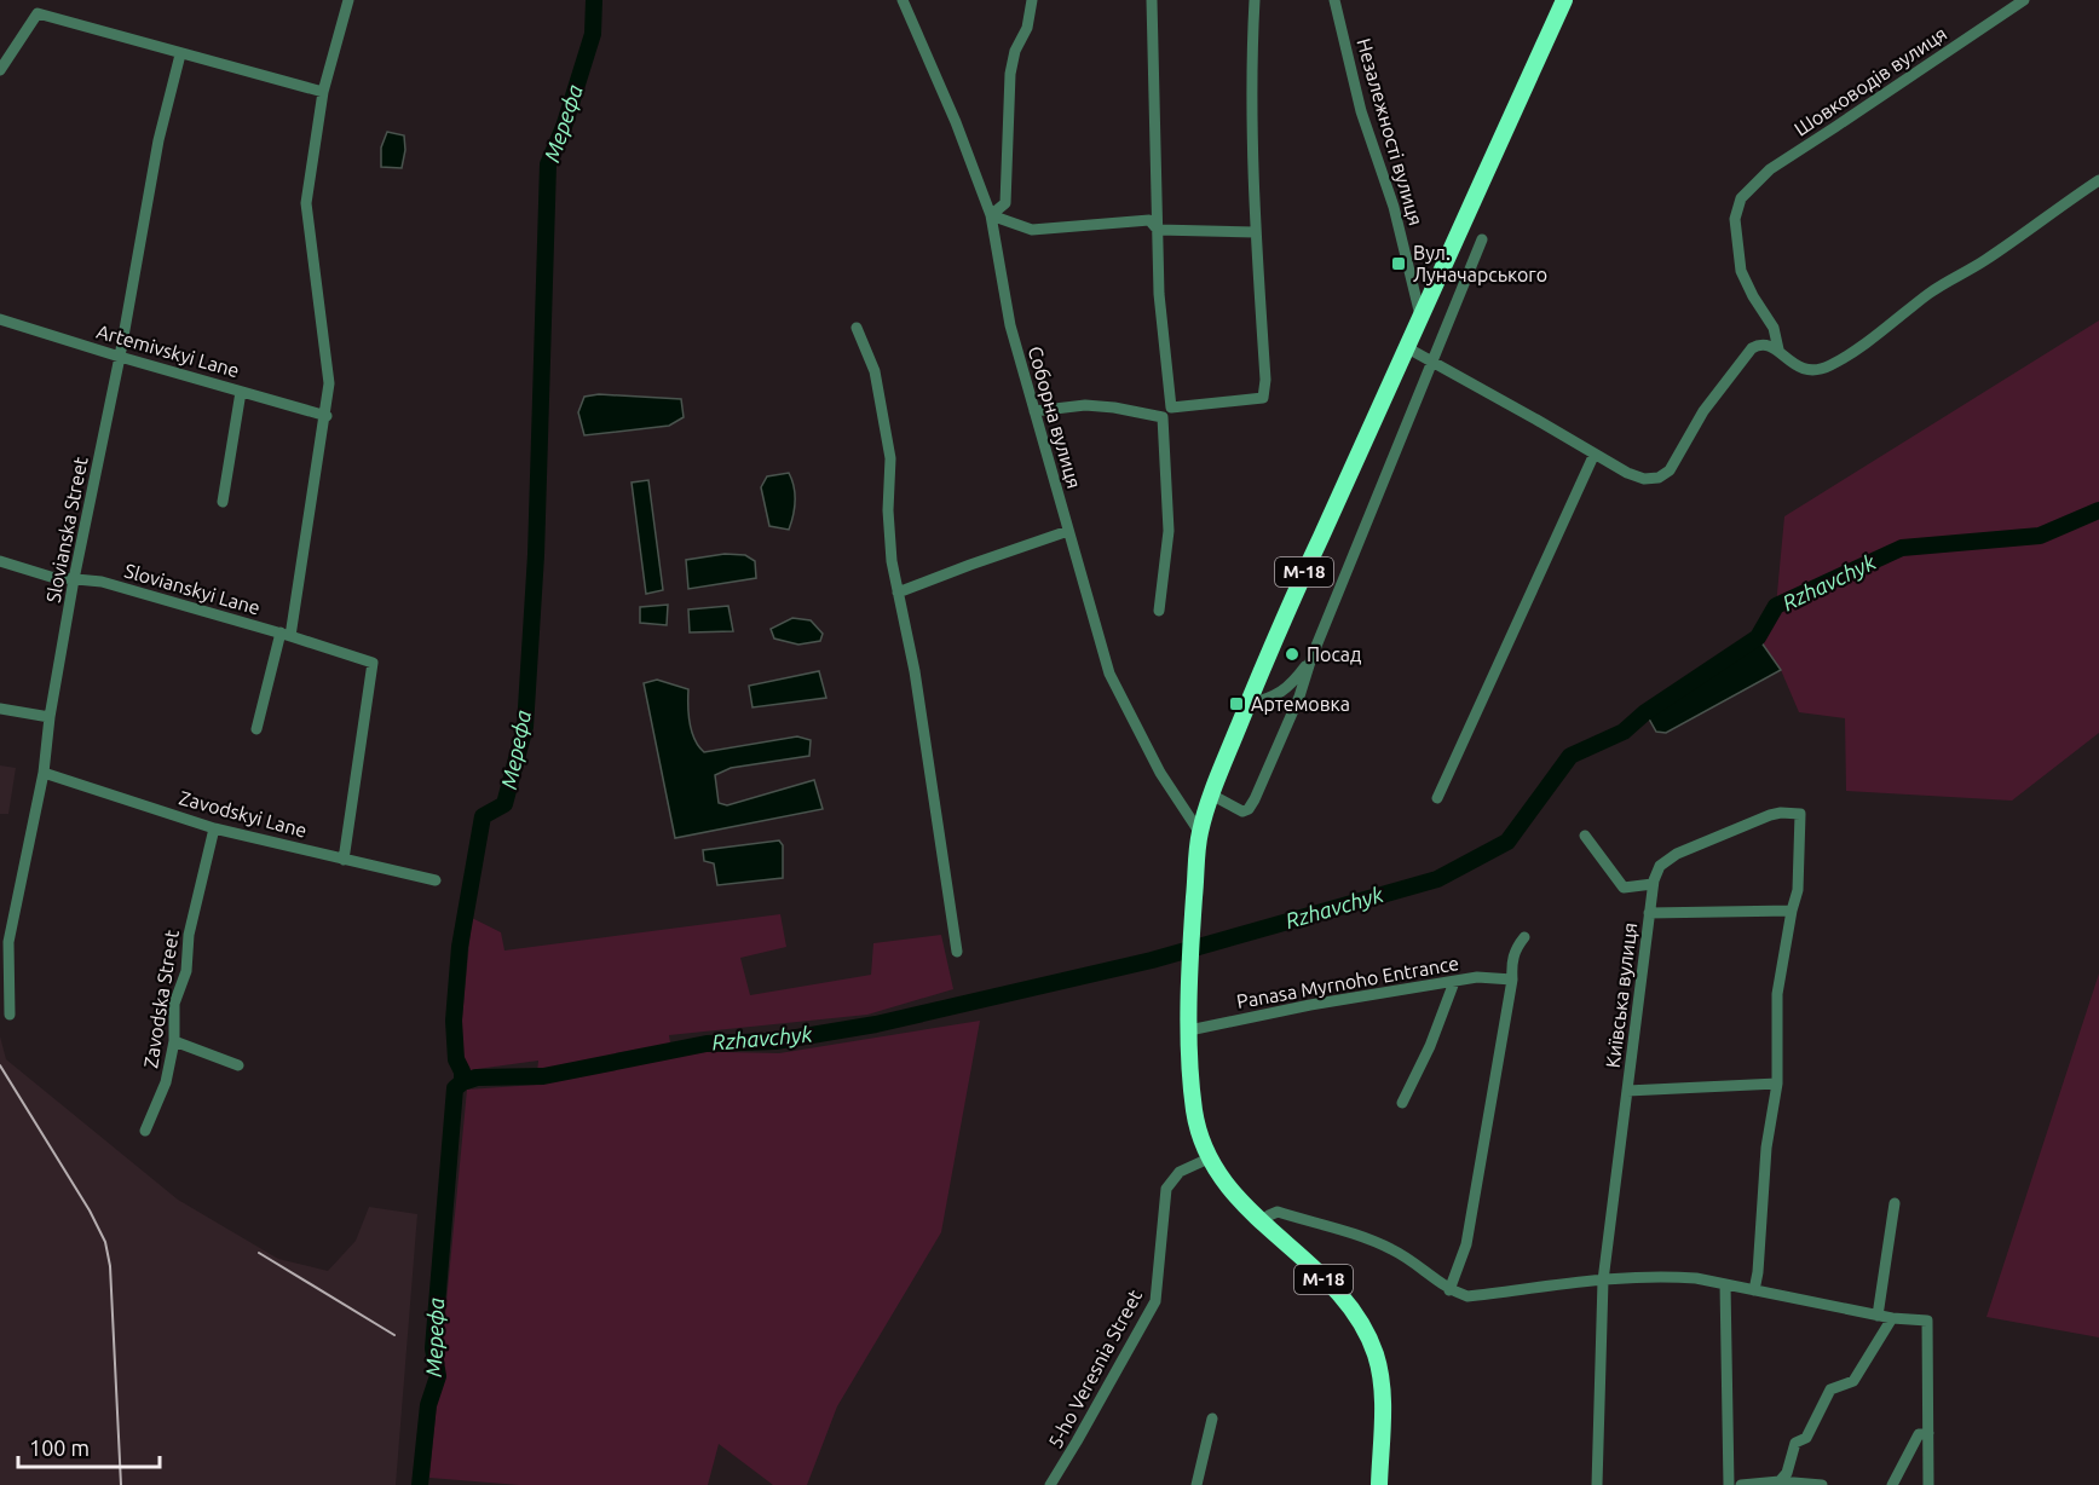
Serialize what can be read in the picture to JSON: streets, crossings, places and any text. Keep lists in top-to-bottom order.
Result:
{
  "streets": {
    "highway": ["М-18"],
    "street": [
      "Шовководів вулиця",
      "Незалежності вулиця",
      "Artemivskyi Lane",
      "Соборна вулиця",
      "Slovianska Street",
      "Slovianskyi Lane",
      "Zavodskyi Lane",
      "Panasa Myrnoho Entrance",
      "Київська вулиця",
      "Zavodska Street",
      "5-ho Veresnia Street"
    ]
  },
  "crossings": [
    ["Незалежності вулиця", "М-18"],
    ["Artemivskyi Lane", "Slovianska Street"],
    ["Соборна вулиця", "М-18"],
    ["Slovianska Street", "Slovianskyi Lane"],
    ["Slovianska Street", "Zavodskyi Lane"],
    ["М-18", "Panasa Myrnoho Entrance"],
    ["М-18", "5-ho Veresnia Street"],
    ["Slovianskyi Lane", "Zavodskyi Lane"],
    ["Zavodskyi Lane", "Zavodska Street"]
  ],
  "water": ["Мерефа", "Rzhavchyk"],
  "places": {
    "transit": ["Вул. Луначарського", "Артемовка"],
    "other": ["Посад"]
  },
  "scale_bar": "100 m"
}
